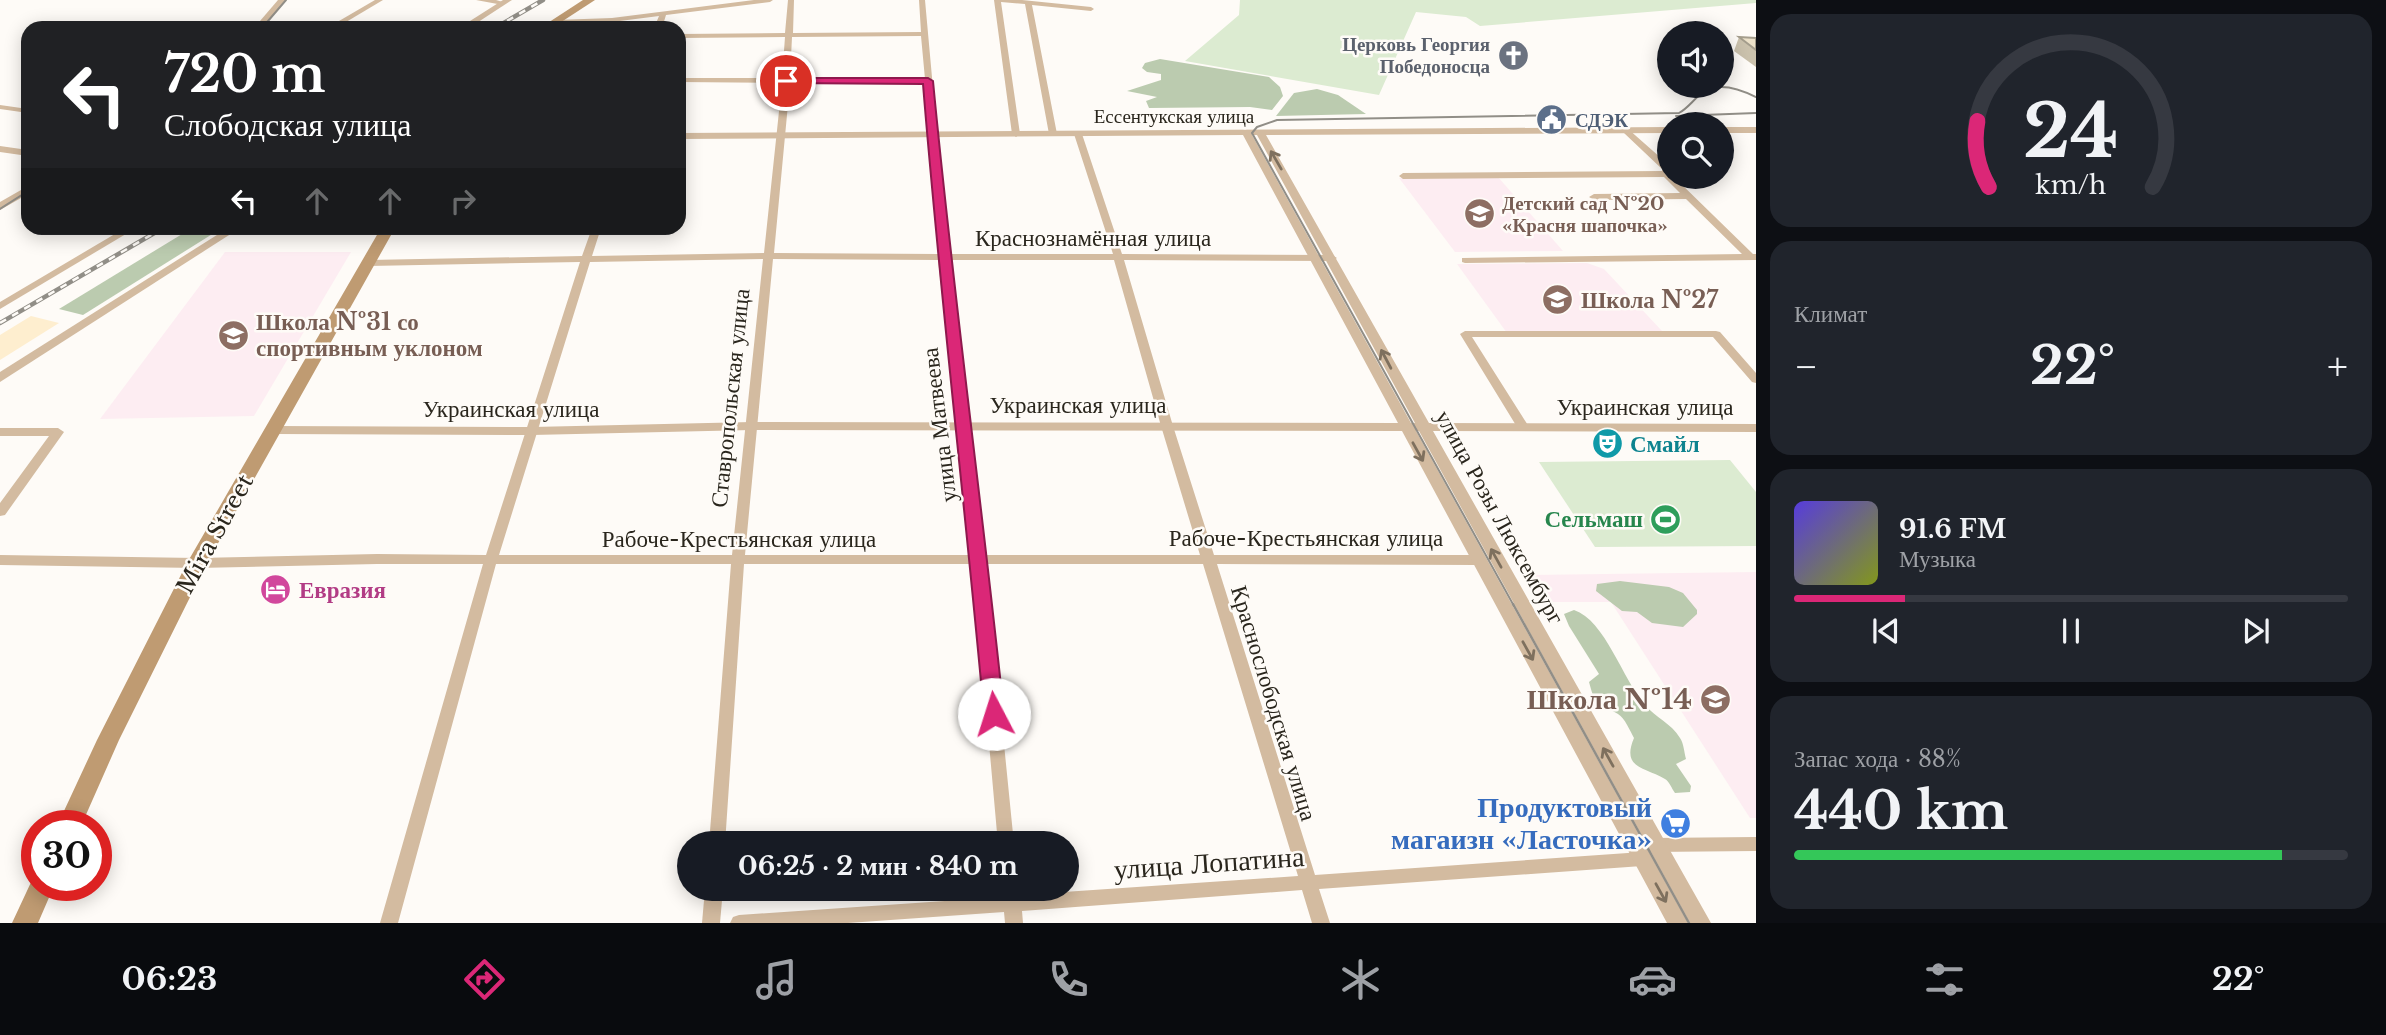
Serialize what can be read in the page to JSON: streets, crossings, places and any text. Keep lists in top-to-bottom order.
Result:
{
  "streets": {
    "main road": ["Mira Street"],
    "street": [
      "Ессентукская улица",
      "Краснознамённая улица",
      "Ставропольская улица",
      "Украинская улица",
      "улица Матвеева",
      "улица Розы Люксембург",
      "Рабоче-Крестьянская улица",
      "Краснослободская улица",
      "улица Лопатина"
    ]
  },
  "crossings": [
    ["Ессентукская улица", "Ставропольская улица"],
    ["Ессентукская улица", "улица Матвеева"],
    ["Ессентукская улица", "улица Розы Люксембург"],
    ["Ессентукская улица", "Краснослободская улица"],
    ["Краснознамённая улица", "Ставропольская улица"],
    ["Краснознамённая улица", "улица Матвеева"],
    ["Краснознамённая улица", "улица Розы Люксембург"],
    ["Краснознамённая улица", "Mira Street"],
    ["Краснознамённая улица", "Краснослободская улица"],
    ["Ставропольская улица", "Украинская улица"],
    ["Ставропольская улица", "Рабоче-Крестьянская улица"],
    ["Украинская улица", "улица Матвеева"],
    ["Украинская улица", "улица Розы Люксембург"],
    ["Украинская улица", "Mira Street"],
    ["Украинская улица", "Краснослободская улица"],
    ["улица Матвеева", "Рабоче-Крестьянская улица"],
    ["улица Розы Люксембург", "Рабоче-Крестьянская улица"],
    ["улица Розы Люксембург", "улица Лопатина"],
    ["Mira Street", "Рабоче-Крестьянская улица"],
    ["Рабоче-Крестьянская улица", "Краснослободская улица"],
    ["Краснослободская улица", "улица Лопатина"]
  ],
  "places": {
    "church": ["Церковь Георгия Победоносца"],
    "public building": ["СДЭК"],
    "school or university": [
      "Детский сад №20 «Красня шапочка»",
      "Школа №27",
      "Школа №31 со спортивным уклоном",
      "Школа №14"
    ],
    "theatre": ["Смайл"],
    "sports": ["Сельмаш"],
    "hotel": ["Евразия"],
    "supermarket": ["Продуктовый магаизн «Ласточка»"]
  },
  "page": {
    "turn": ["720 m", "Слободская улица"],
    "tile": [
      "Климат",
      ["Запас хода · 88%", "440 km"]
    ],
    "heat": ["−", "22°", "+"],
    "song": ["91.6 FM", "Музыка"],
    "limit": "30",
    "trip": "06:25 · 2 мин · 840 m",
    "tabs": ["06:23", "22°"],
    "gauge": ["24", "km/h"]
  }
}
